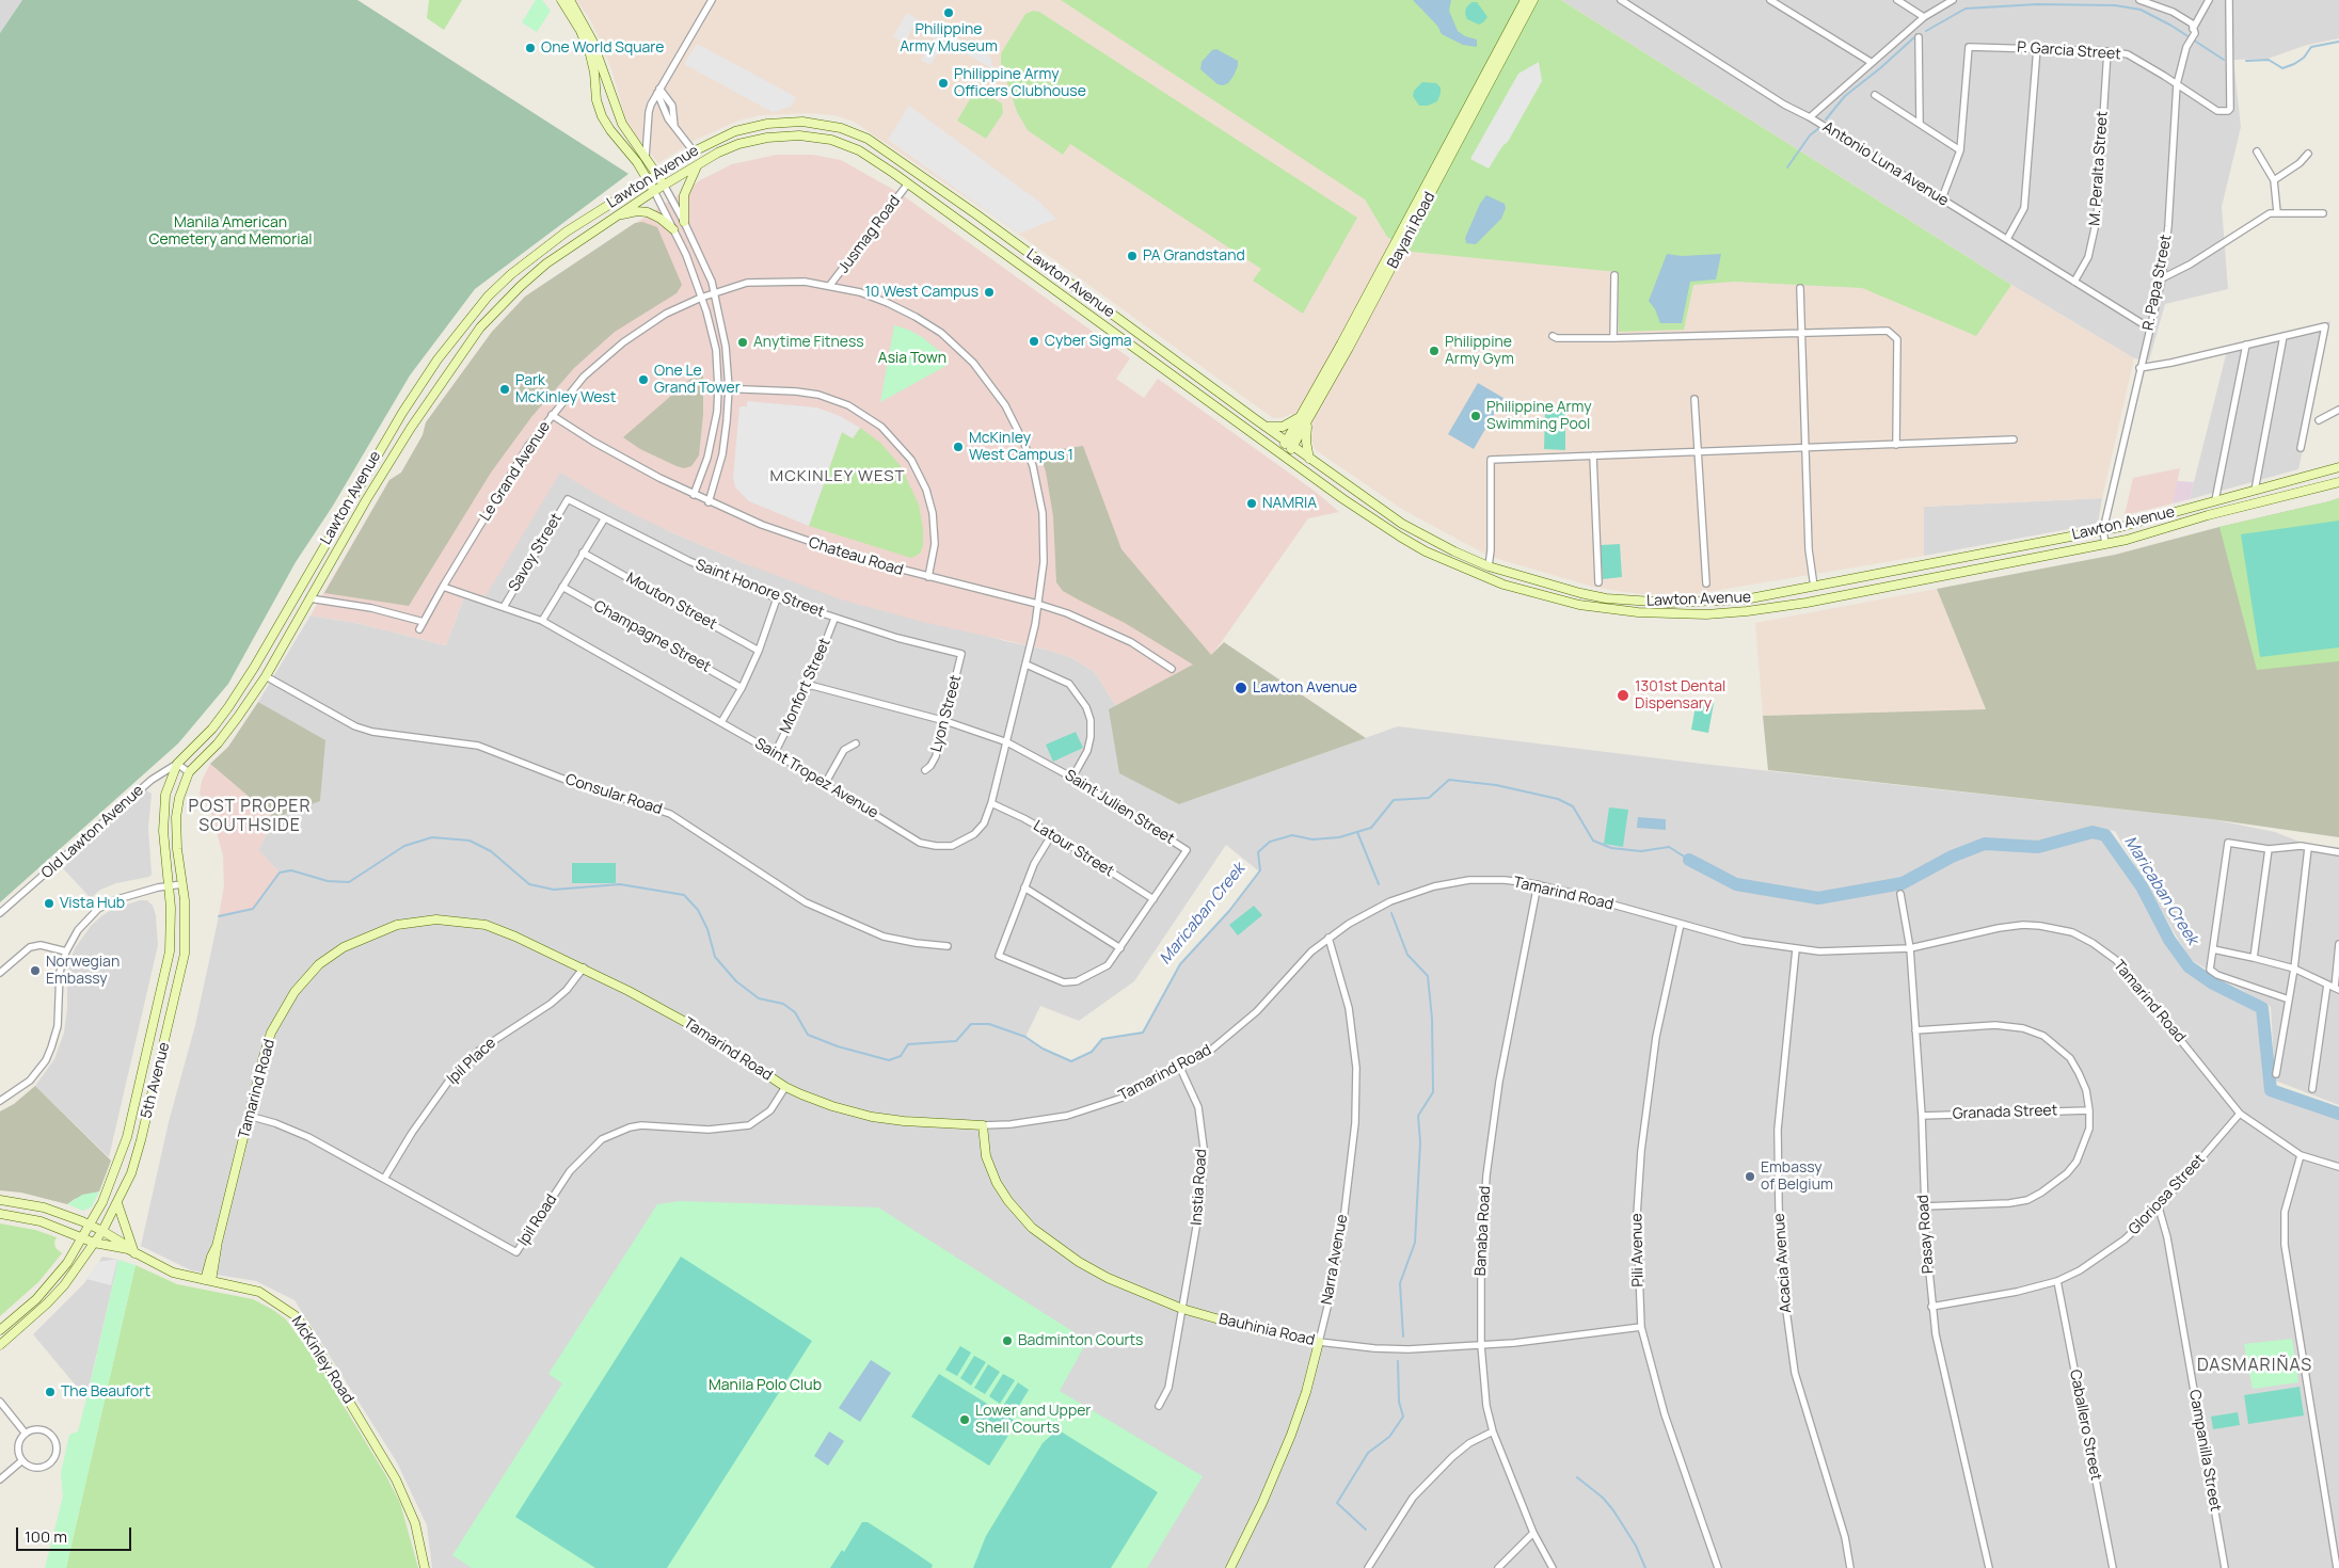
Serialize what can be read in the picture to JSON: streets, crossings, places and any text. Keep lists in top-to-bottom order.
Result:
{
  "streets": {
    "main road": [
      "Lawton Avenue",
      "Bayani Road",
      "Tamarind Road",
      "5th Avenue",
      "Narra Avenue",
      "Bauhinia Road",
      "McKinley Road"
    ],
    "street": [
      "P. Garcia Street",
      "Antonio Luna Avenue",
      "M. Peralta Street",
      "Jusmag Road",
      "R. Papa Street",
      "Le Grand Avenue",
      "Savoy Street",
      "Chateau Road",
      "Saint Honore Street",
      "Mouton Street",
      "Champagne Street",
      "Monfort Street",
      "Lyon Street",
      "Saint Tropez Avenue",
      "Consular Road",
      "Saint Julien Street",
      "Old Lawton Avenue",
      "Latour Street",
      "Ipil Place",
      "Granada Street",
      "Instia Road",
      "Gloriosa Street",
      "Ipil Road",
      "Banaba Road",
      "Pasay Road",
      "Pili Avenue",
      "Acacia Avenue",
      "Caballero Street",
      "Campanilla Street"
    ]
  },
  "crossings": [
    ["P. Garcia Street", "Antonio Luna Avenue"],
    ["P. Garcia Street", "M. Peralta Street"],
    ["P. Garcia Street", "R. Papa Street"],
    ["Antonio Luna Avenue", "M. Peralta Street"],
    ["Antonio Luna Avenue", "R. Papa Street"],
    ["Lawton Avenue", "Bayani Road"],
    ["Lawton Avenue", "Jusmag Road"],
    ["Lawton Avenue", "R. Papa Street"],
    ["Lawton Avenue", "Consular Road"],
    ["Lawton Avenue", "Old Lawton Avenue"],
    ["Lawton Avenue", "5th Avenue"],
    ["Jusmag Road", "Le Grand Avenue"],
    ["Le Grand Avenue", "Chateau Road"],
    ["Le Grand Avenue", "Saint Tropez Avenue"],
    ["Savoy Street", "Saint Honore Street"],
    ["Savoy Street", "Saint Tropez Avenue"],
    ["Chateau Road", "Saint Tropez Avenue"],
    ["Saint Honore Street", "Monfort Street"],
    ["Saint Honore Street", "Lyon Street"],
    ["Monfort Street", "Saint Tropez Avenue"],
    ["Monfort Street", "Saint Julien Street"],
    ["Lyon Street", "Saint Julien Street"],
    ["Saint Tropez Avenue", "Saint Julien Street"],
    ["Saint Tropez Avenue", "Latour Street"],
    ["Saint Julien Street", "Latour Street"],
    ["Old Lawton Avenue", "5th Avenue"],
    ["Tamarind Road", "Ipil Place"],
    ["Tamarind Road", "Instia Road"],
    ["Tamarind Road", "Gloriosa Street"],
    ["Tamarind Road", "Ipil Road"],
    ["Tamarind Road", "Banaba Road"],
    ["Tamarind Road", "Pasay Road"],
    ["Tamarind Road", "Pili Avenue"],
    ["Tamarind Road", "Narra Avenue"],
    ["Tamarind Road", "Acacia Avenue"],
    ["Tamarind Road", "Bauhinia Road"],
    ["Tamarind Road", "McKinley Road"],
    ["Ipil Place", "Ipil Road"],
    ["5th Avenue", "McKinley Road"],
    ["Granada Street", "Pasay Road"],
    ["Instia Road", "Bauhinia Road"],
    ["Gloriosa Street", "Pasay Road"],
    ["Gloriosa Street", "Caballero Street"],
    ["Gloriosa Street", "Campanilla Street"],
    ["Banaba Road", "Bauhinia Road"],
    ["Pili Avenue", "Bauhinia Road"],
    ["Narra Avenue", "Bauhinia Road"]
  ],
  "districts": ["MCKINLEY WEST", "POST PROPER SOUTHSIDE", "DASMARIÑAS"],
  "water": ["Maricaban Creek"],
  "parks": ["Manila American Cemetery and Memorial", "Asia Town", "Manila Polo Club"],
  "places": [
    "Philippine Army Museum",
    "One World Square",
    "Philippine Army Officers Clubhouse",
    "PA Grandstand",
    "10 West Campus",
    "Cyber Sigma",
    "Anytime Fitness",
    "Philippine Army Gym",
    "One Le Grand Tower",
    "Park McKinley West",
    "Philippine Army Swimming Pool",
    "McKinley West Campus 1",
    "NAMRIA",
    "Lawton Avenue",
    "1301st Dental Dispensary",
    "Vista Hub",
    "Norwegian Embassy",
    "Embassy of Belgium",
    "Badminton Courts",
    "The Beaufort",
    "Lower and Upper Shell Courts"
  ],
  "scale_bar": "100 m"
}
